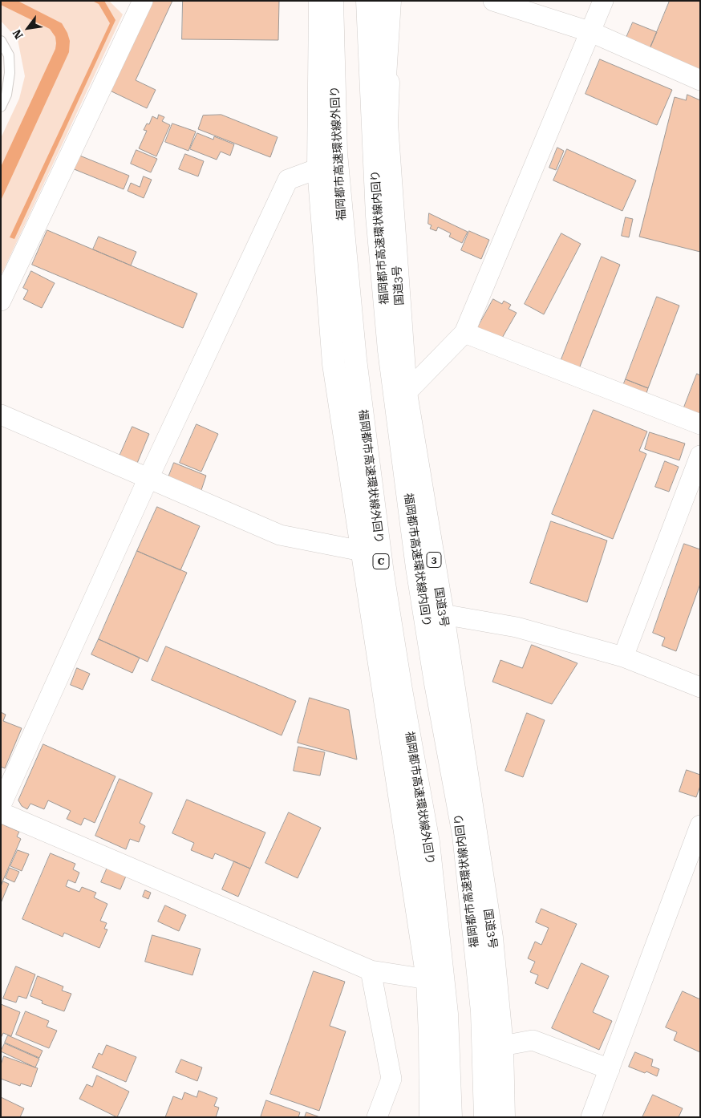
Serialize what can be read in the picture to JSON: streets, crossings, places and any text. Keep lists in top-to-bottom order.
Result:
{
  "streets": {
    "highway": [
      "福岡都市高速環状線外回り",
      "福岡都市高速環状線内回り",
      "国道3号",
      "3",
      "C"
    ]
  },
  "north": "bottom left"
}
